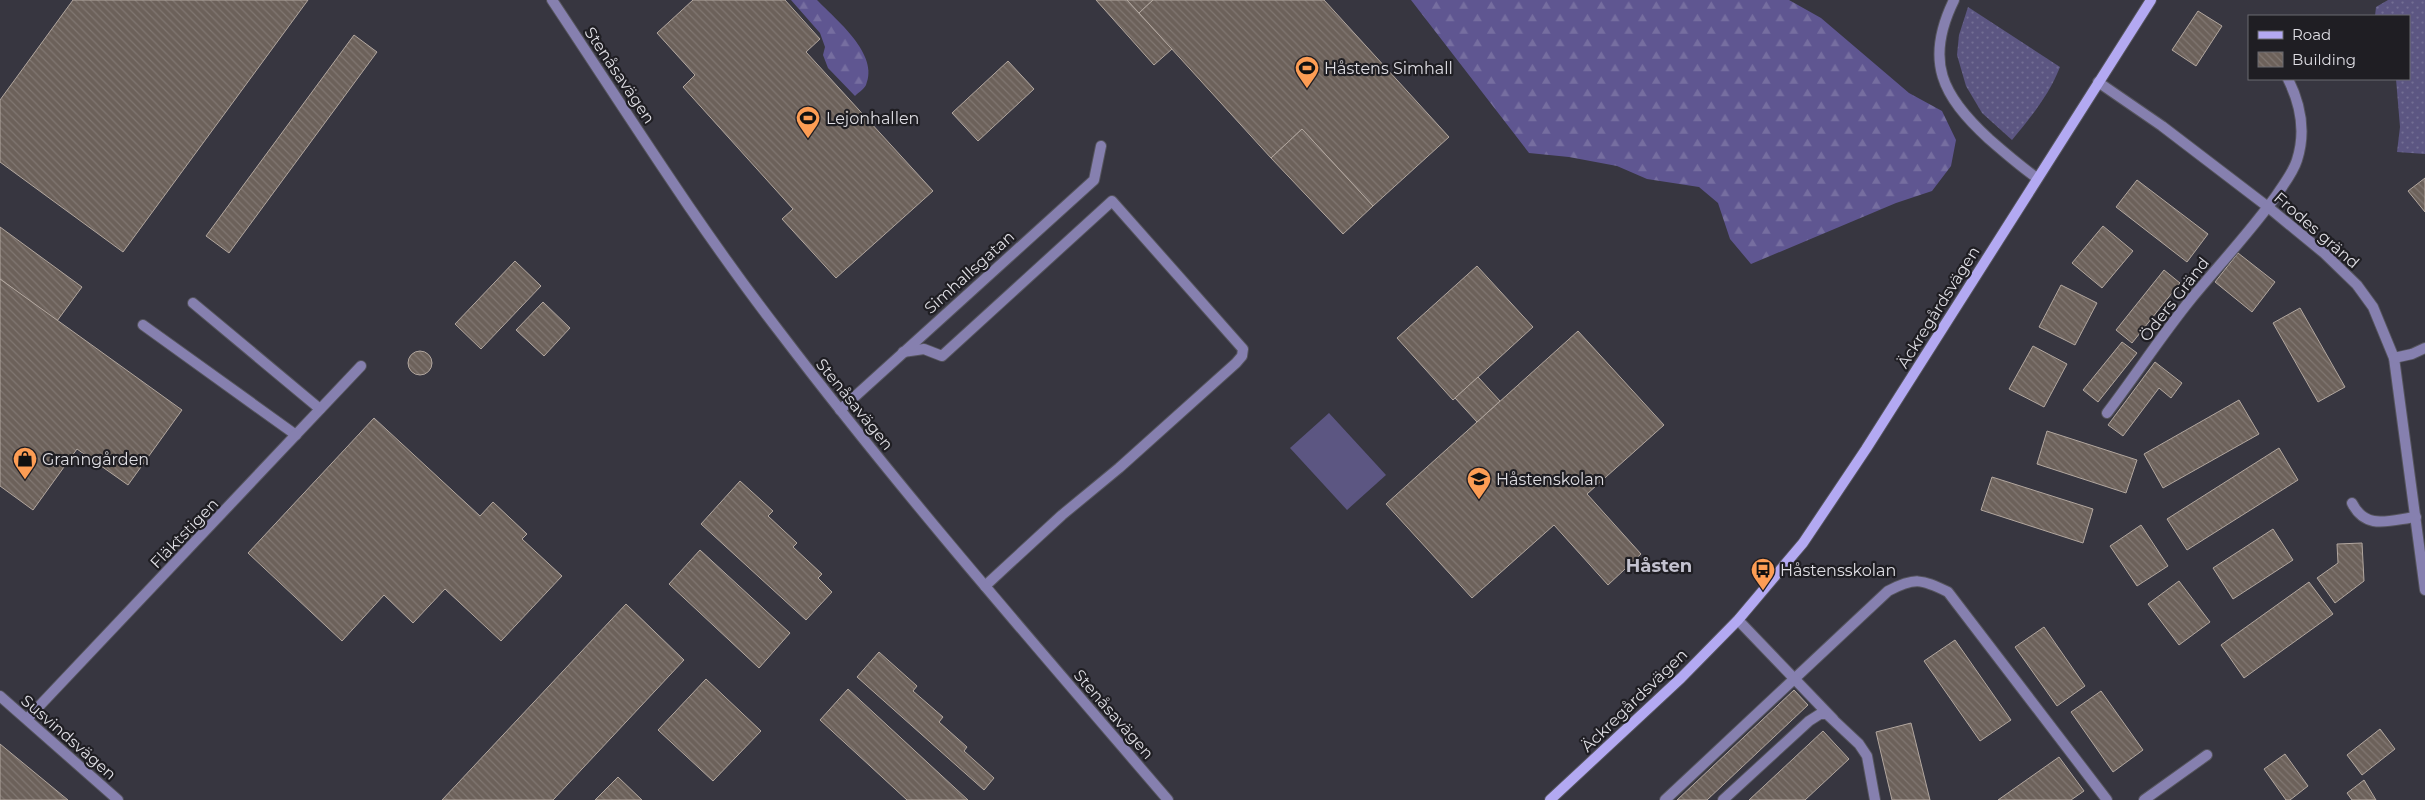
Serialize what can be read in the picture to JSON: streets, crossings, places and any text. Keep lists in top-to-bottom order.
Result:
{
  "streets": {
    "street": [
      "Stenåsavägen",
      "Frodes gränd",
      "Simhallsgatan",
      "Öders Gränd",
      "Äckregårdsvägen",
      "Fläktstigen",
      "Susvindsvägen"
    ]
  },
  "crossings": [
    ["Stenåsavägen", "Simhallsgatan"],
    ["Frodes gränd", "Öders Gränd"],
    ["Frodes gränd", "Äckregårdsvägen"],
    ["Fläktstigen", "Susvindsvägen"]
  ],
  "districts": ["Håsten"],
  "places": {
    "sports": ["Håstens Simhall", "Lejonhallen"],
    "shop": ["Granngården"],
    "school or university": ["Håstenskolan"],
    "bus stop": ["Håstensskolan"]
  },
  "legend": ["Road", "Building"]
}
